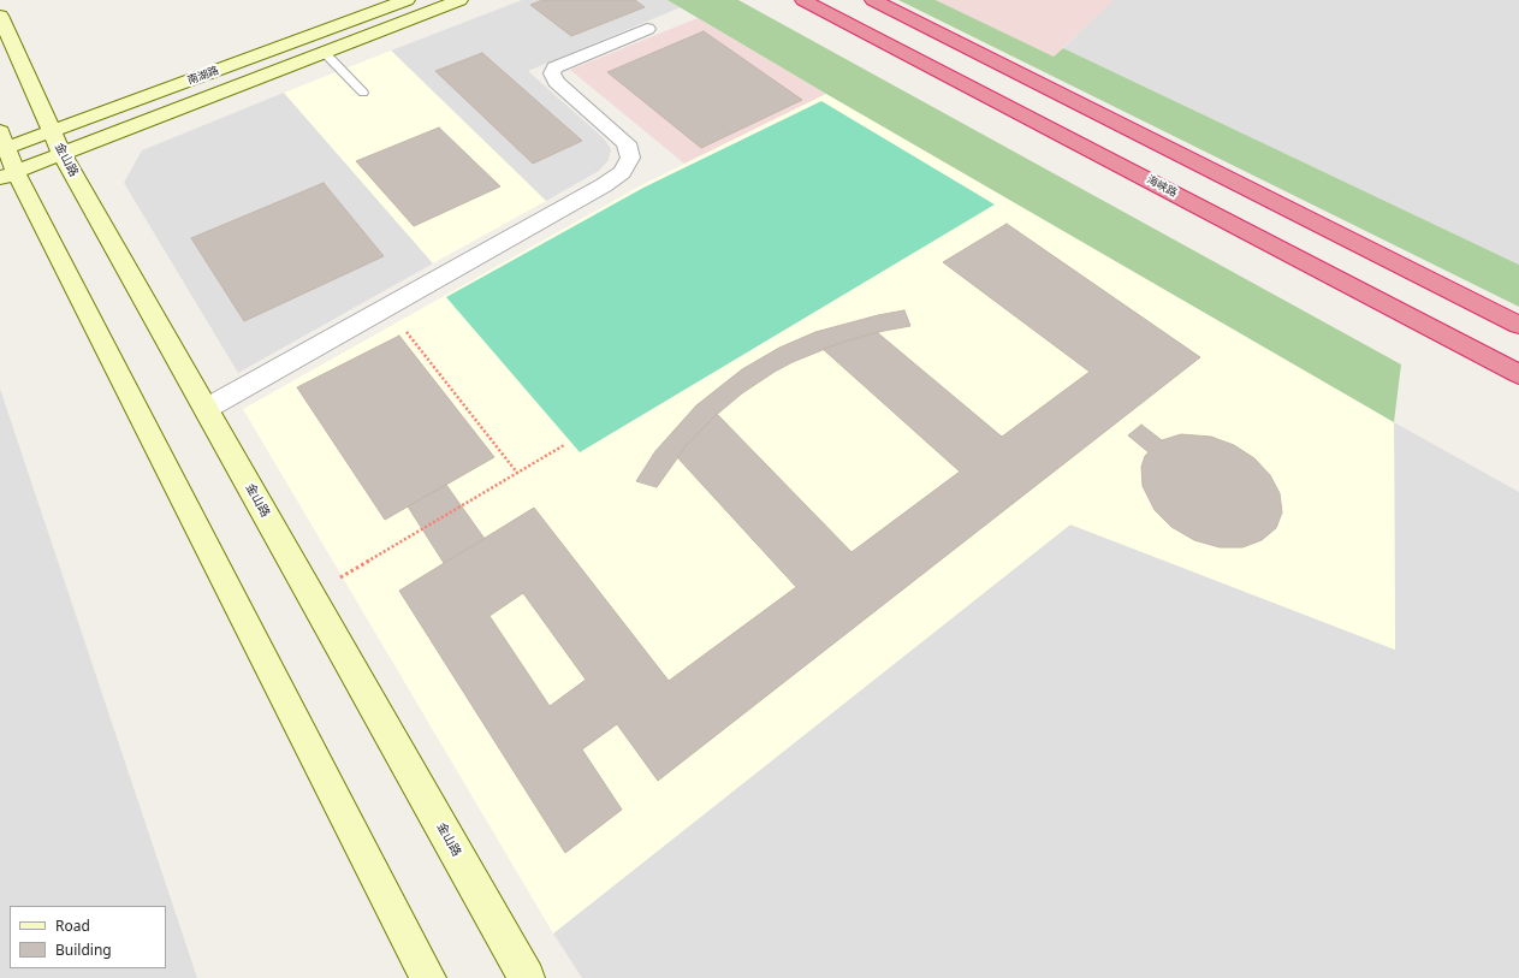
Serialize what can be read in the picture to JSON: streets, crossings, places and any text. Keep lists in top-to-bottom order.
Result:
{
  "streets": {
    "highway": ["海峡路"],
    "main road": ["南湖路", "金山路"]
  },
  "crossings": [
    ["南湖路", "金山路"]
  ],
  "legend": ["Road", "Building"]
}
